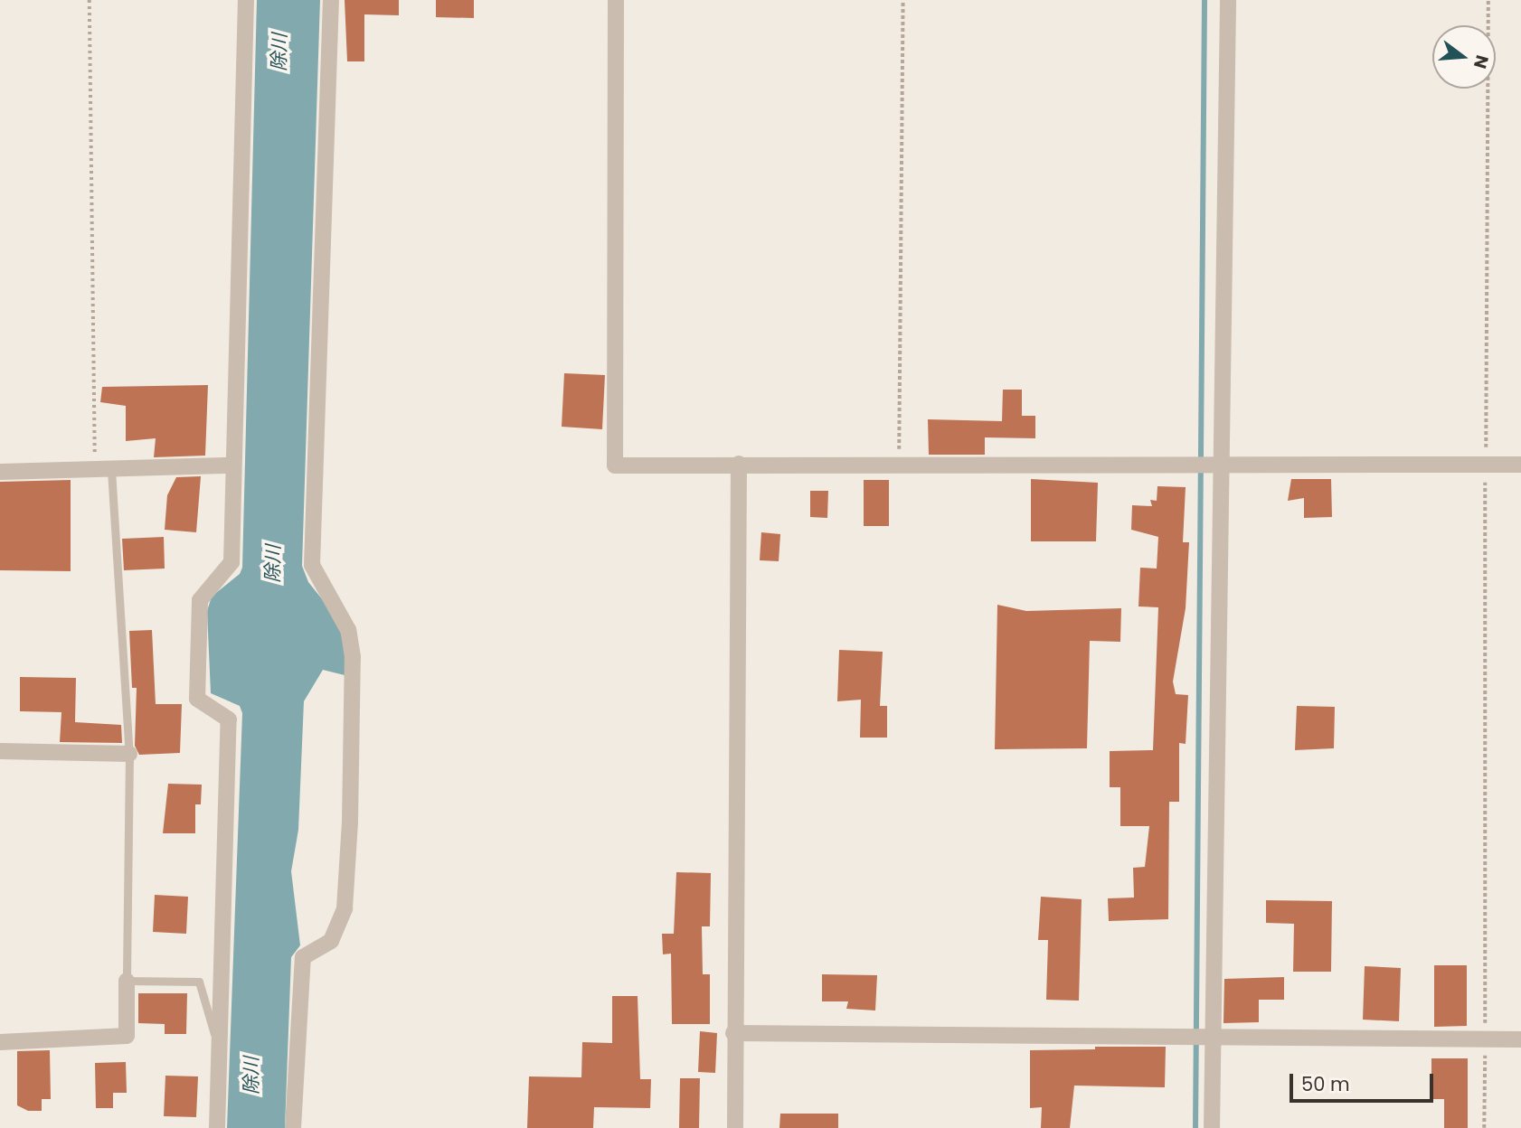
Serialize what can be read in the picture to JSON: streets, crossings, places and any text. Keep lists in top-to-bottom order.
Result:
{
  "water": ["除川"],
  "scale_bar": "50 m",
  "north": "right"
}
